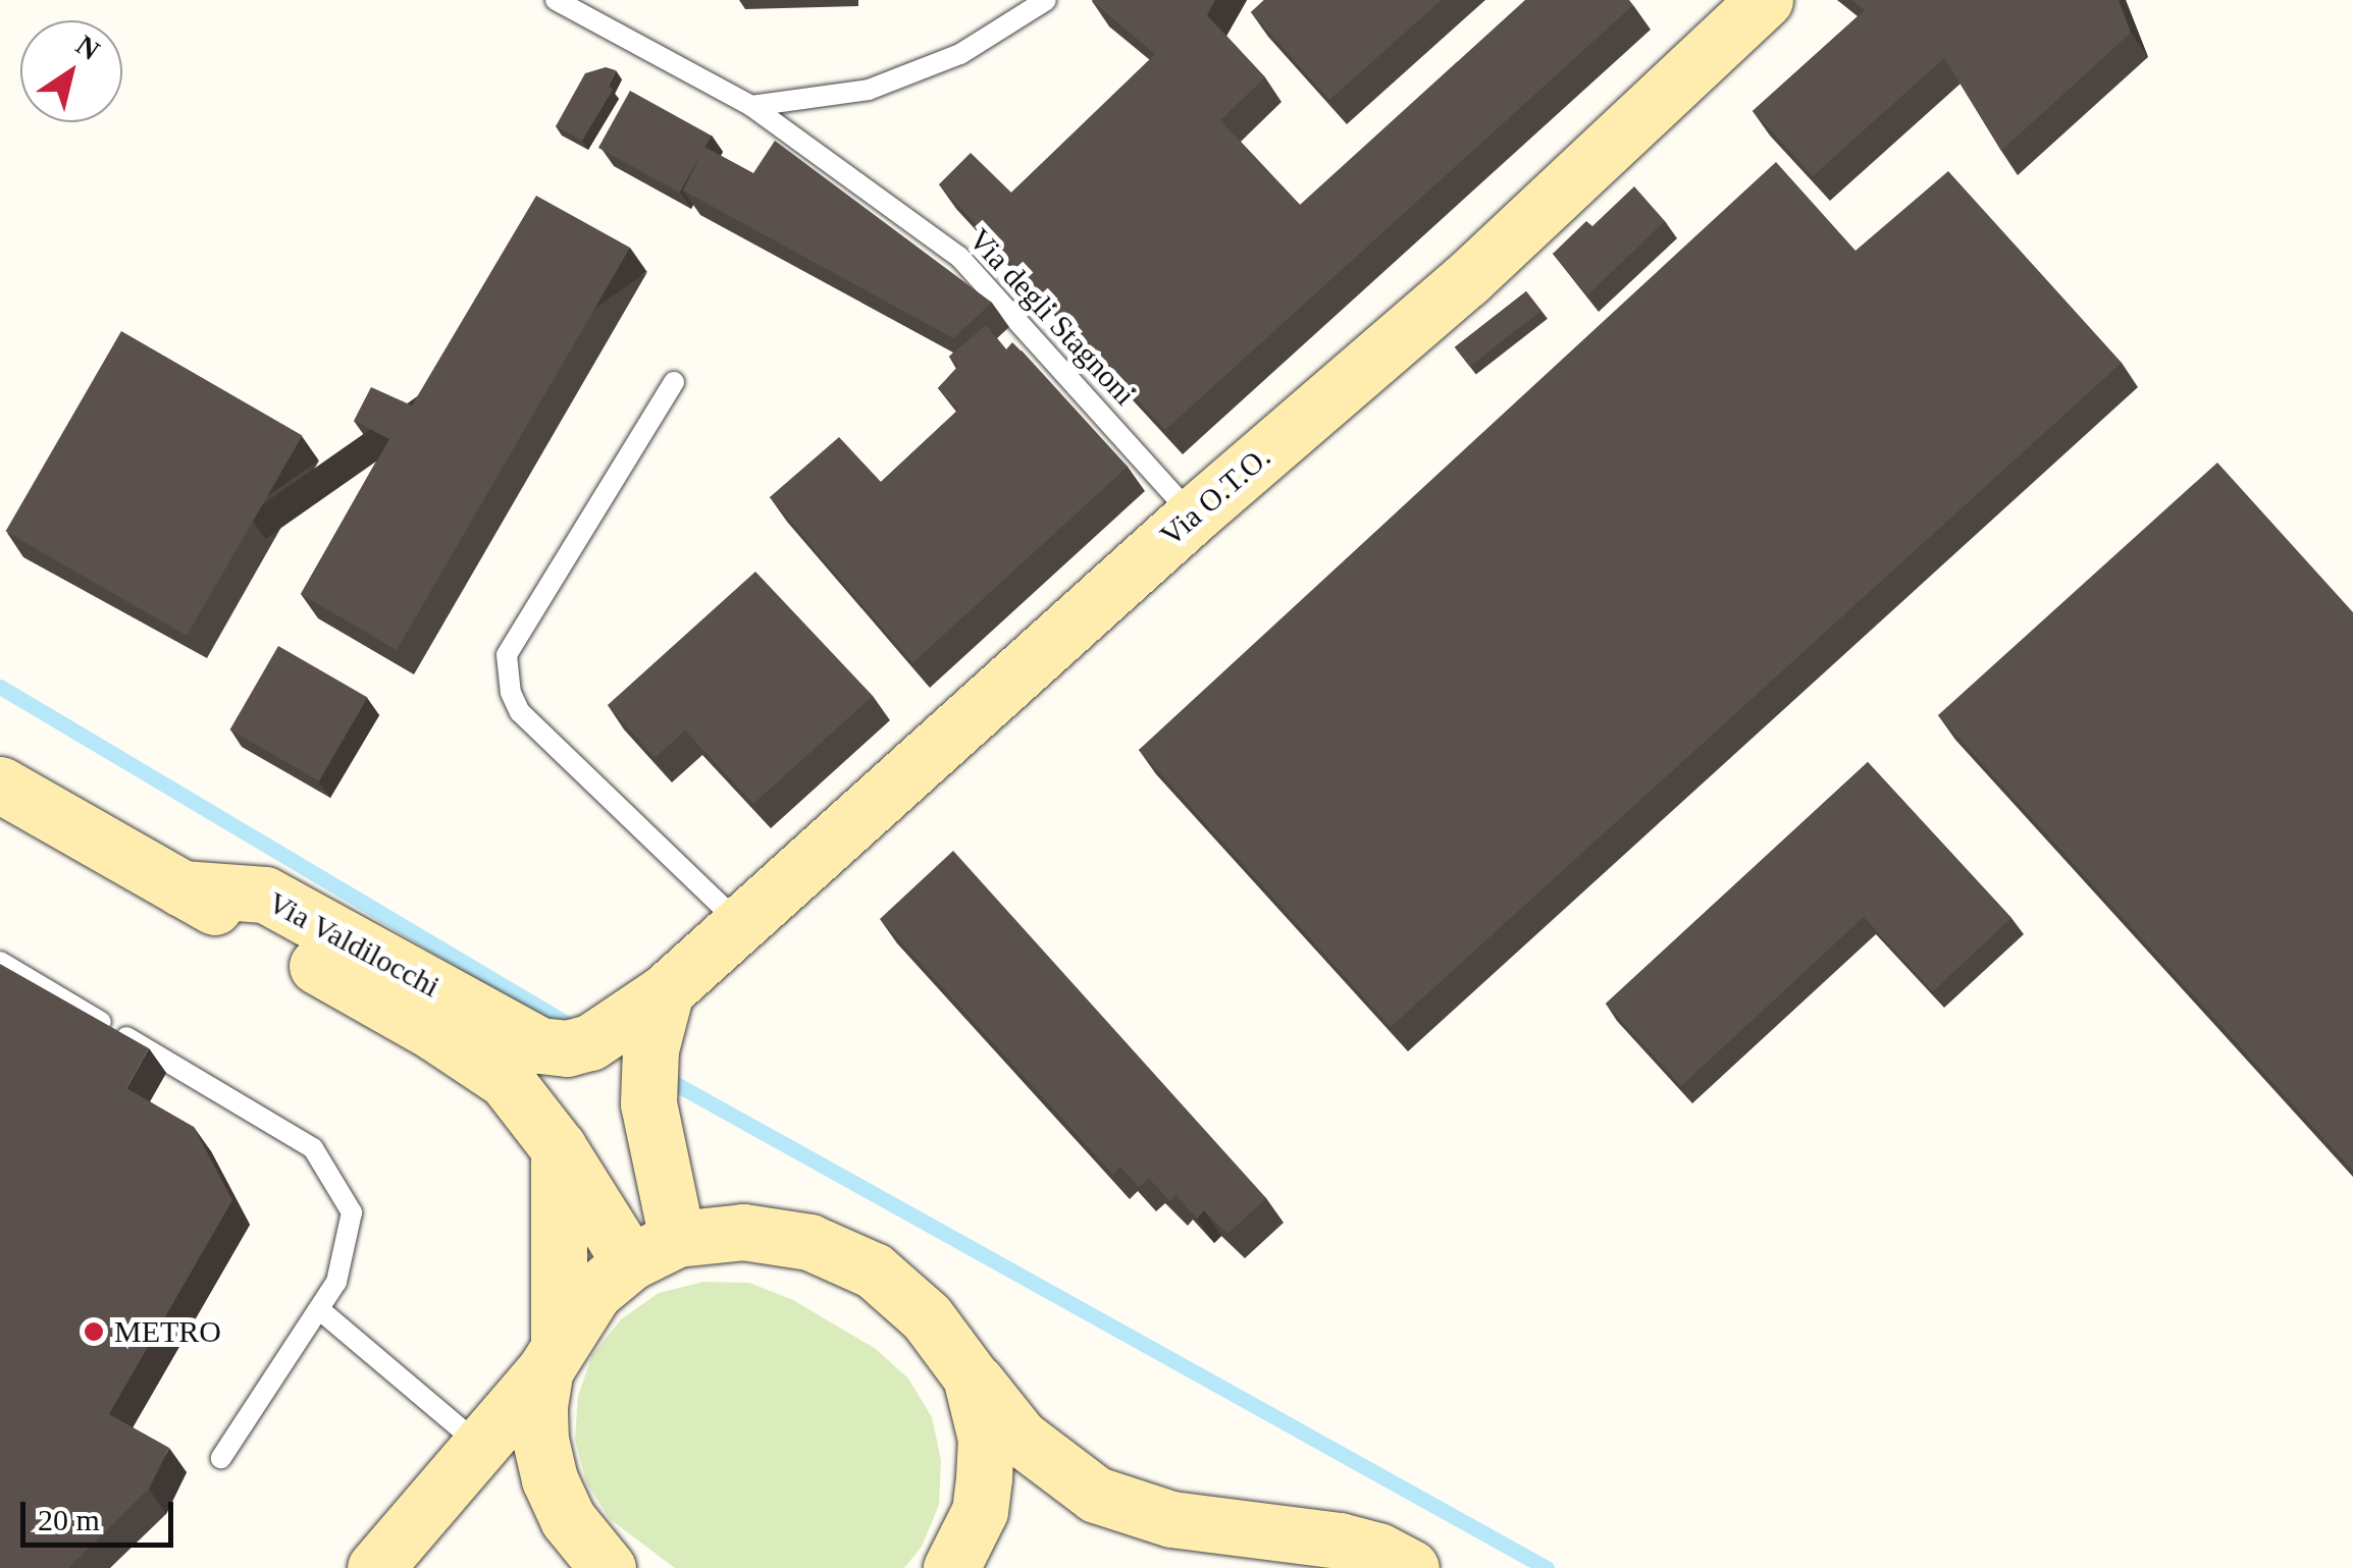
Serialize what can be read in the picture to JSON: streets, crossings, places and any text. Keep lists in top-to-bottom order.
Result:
{
  "streets": {
    "main road": ["Via O.T.O.", "Via Valdilocchi"],
    "lane": ["Via degli Stagnoni"]
  },
  "crossings": [
    ["Via degli Stagnoni", "Via O.T.O."],
    ["Via O.T.O.", "Via Valdilocchi"]
  ],
  "places": ["METRO"],
  "scale_bar": "20 m",
  "north": "top right"
}
